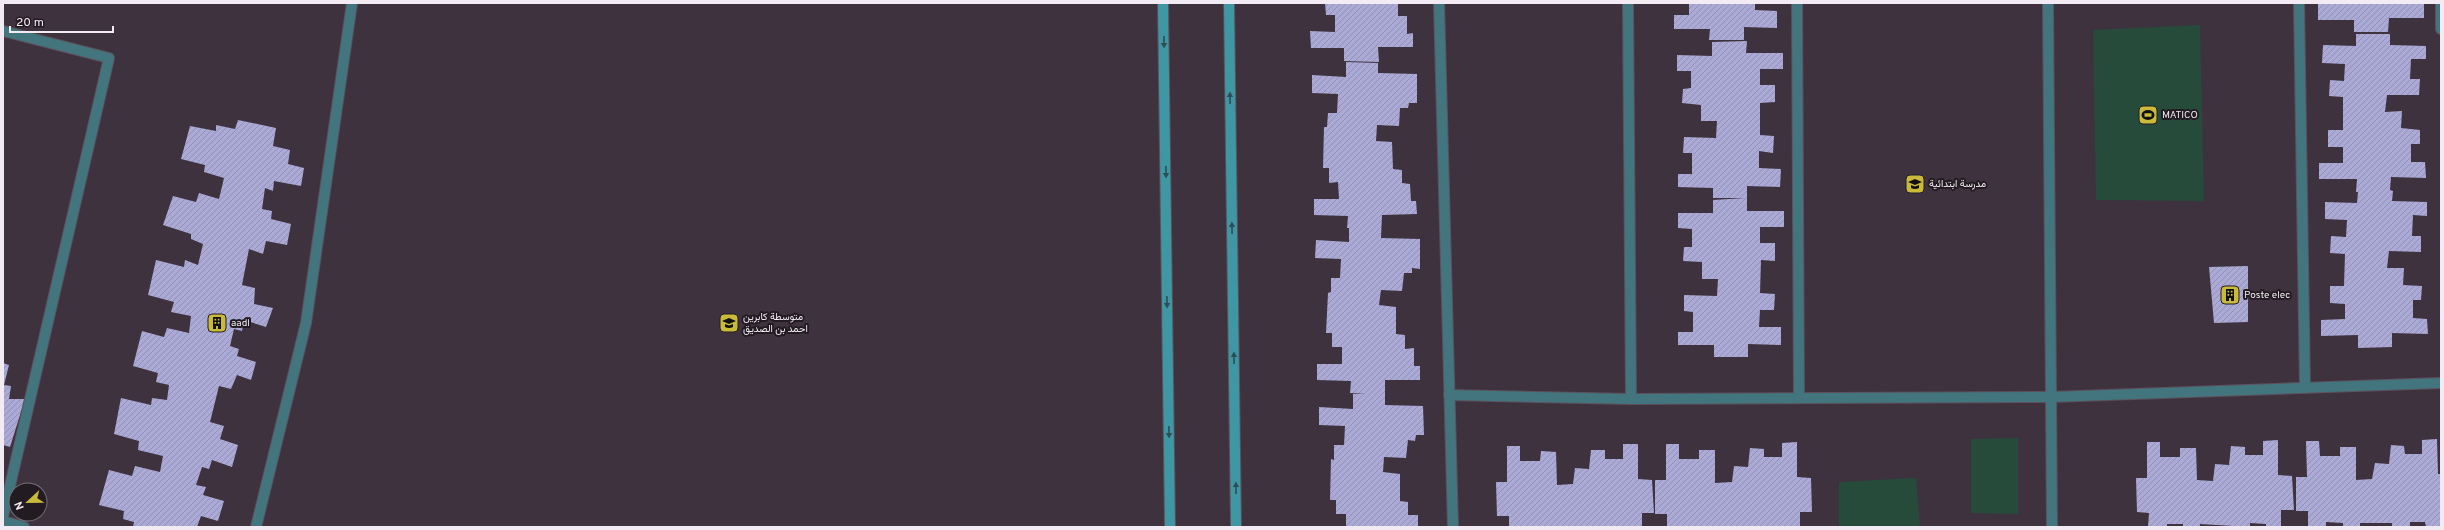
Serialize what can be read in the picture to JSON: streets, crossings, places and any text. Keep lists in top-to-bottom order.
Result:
{
  "places": {
    "sports": ["MATICO"],
    "school or university": ["مدرسة ابتدائية", "متوسطة كابرين احمد بن الصديق"],
    "building": ["Poste elec", "aadl"]
  },
  "scale_bar": "20 m",
  "north": "left"
}
